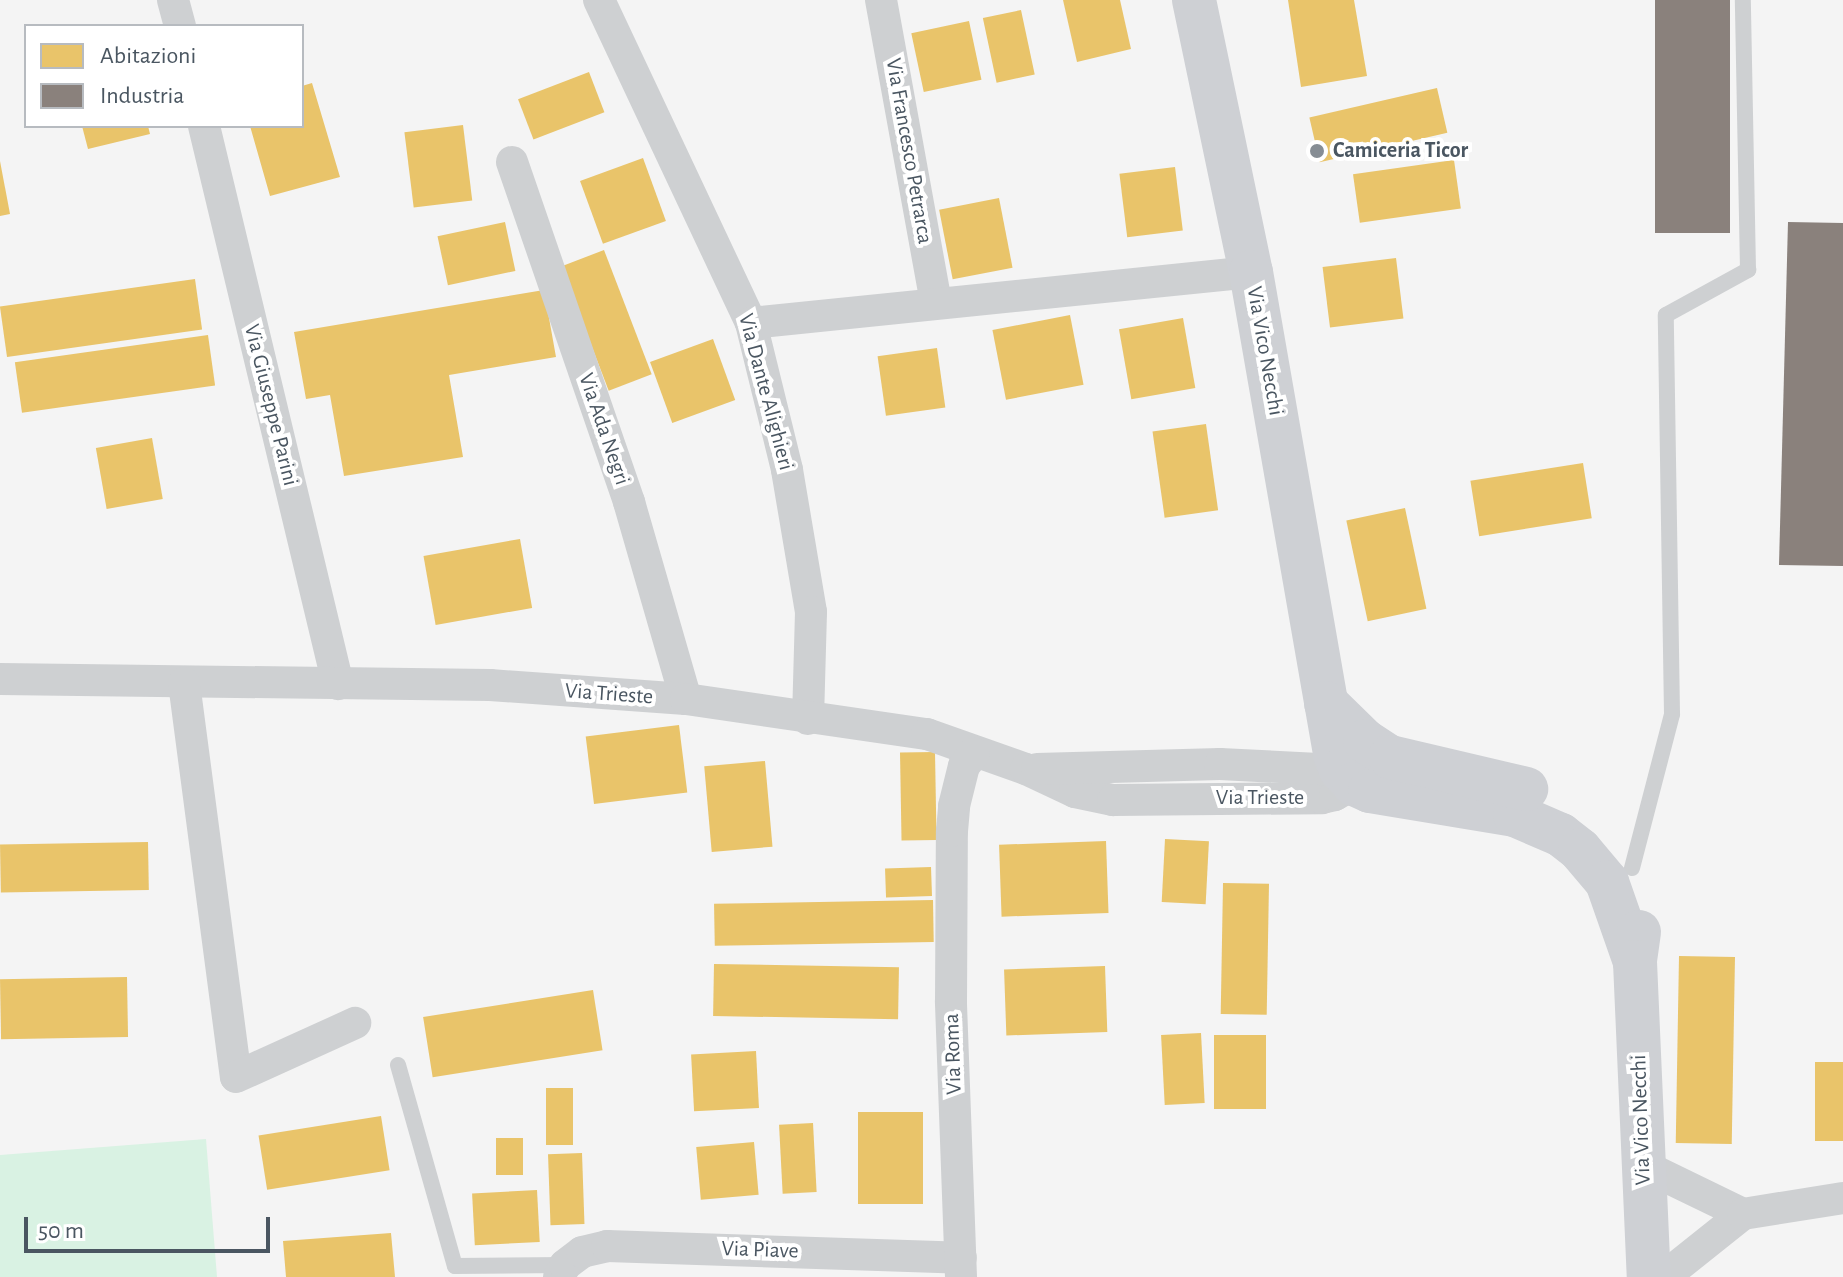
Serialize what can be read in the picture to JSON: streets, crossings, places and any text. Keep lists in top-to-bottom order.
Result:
{
  "streets": {
    "street": [
      "Via Francesco Petrarca",
      "Via Vico Necchi",
      "Via Dante Alighieri",
      "Via Giuseppe Parini",
      "Via Ada Negri",
      "Via Trieste",
      "Via Roma",
      "Via Piave"
    ]
  },
  "crossings": [
    ["Via Vico Necchi", "Via Trieste"],
    ["Via Dante Alighieri", "Via Trieste"],
    ["Via Giuseppe Parini", "Via Trieste"],
    ["Via Ada Negri", "Via Trieste"],
    ["Via Trieste", "Via Roma"],
    ["Via Roma", "Via Piave"]
  ],
  "places": ["Camiceria Ticor"],
  "legend": ["Abitazioni", "Industria"],
  "scale_bar": "50 m"
}
